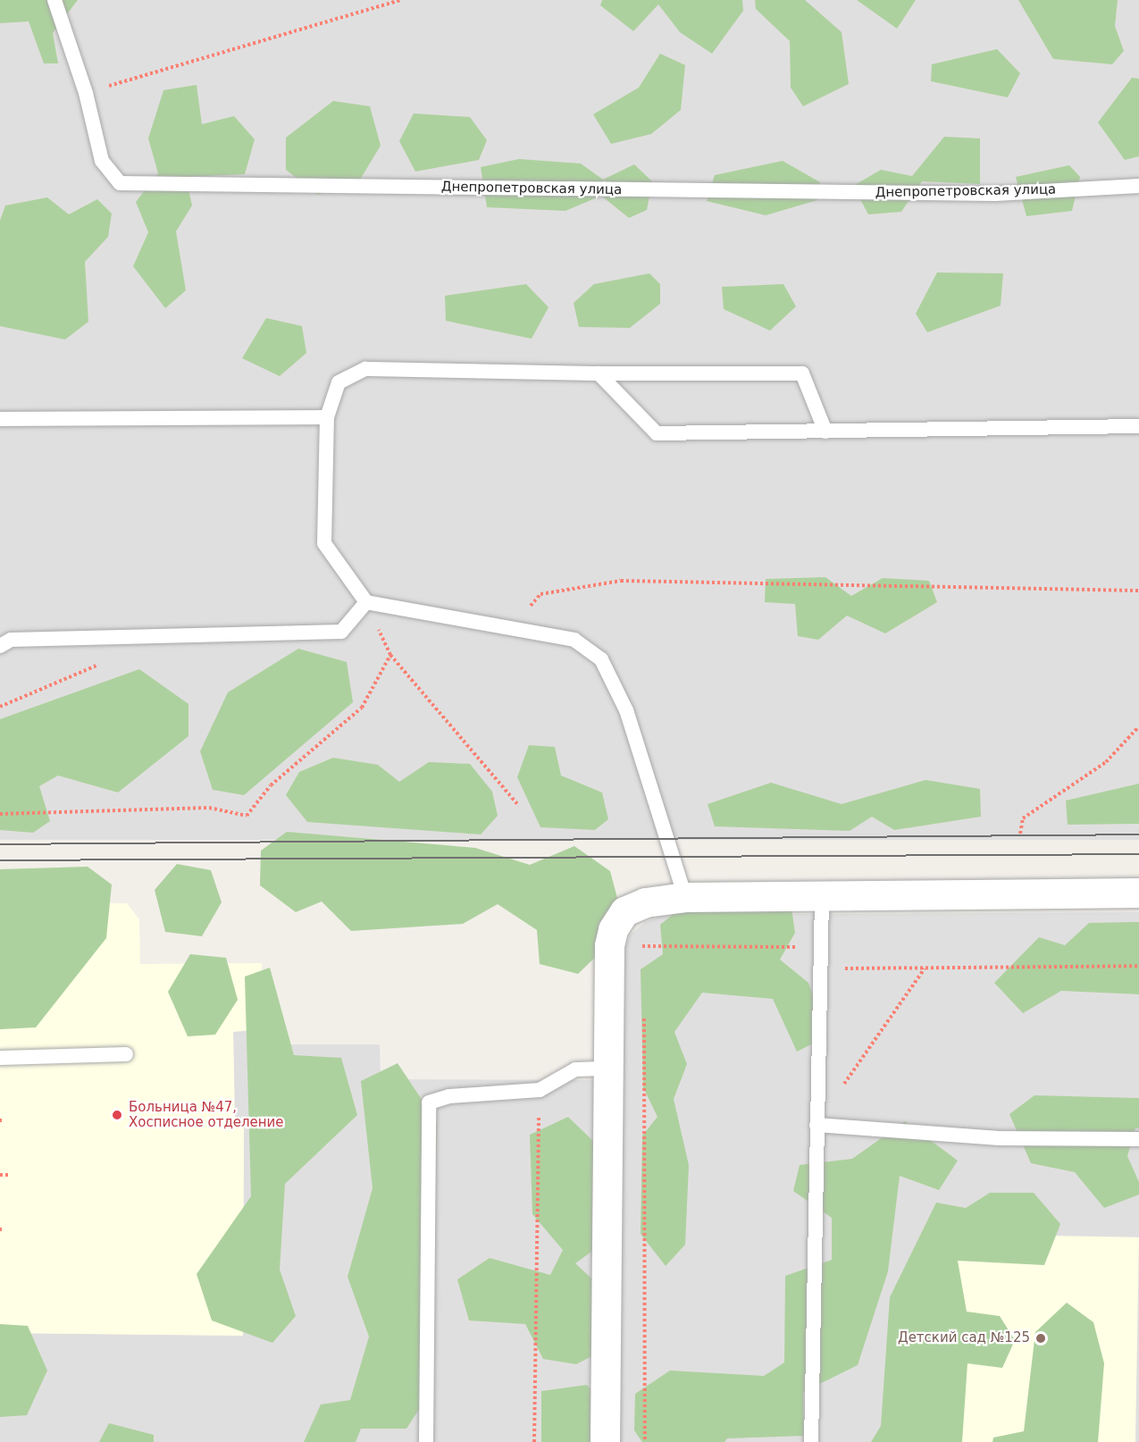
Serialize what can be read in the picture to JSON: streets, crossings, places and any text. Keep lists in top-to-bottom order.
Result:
{
  "streets": {
    "lane": ["Днепропетровская улица"]
  },
  "places": ["Больница №47, Хосписное отделение", "Детский сад №125"]
}
